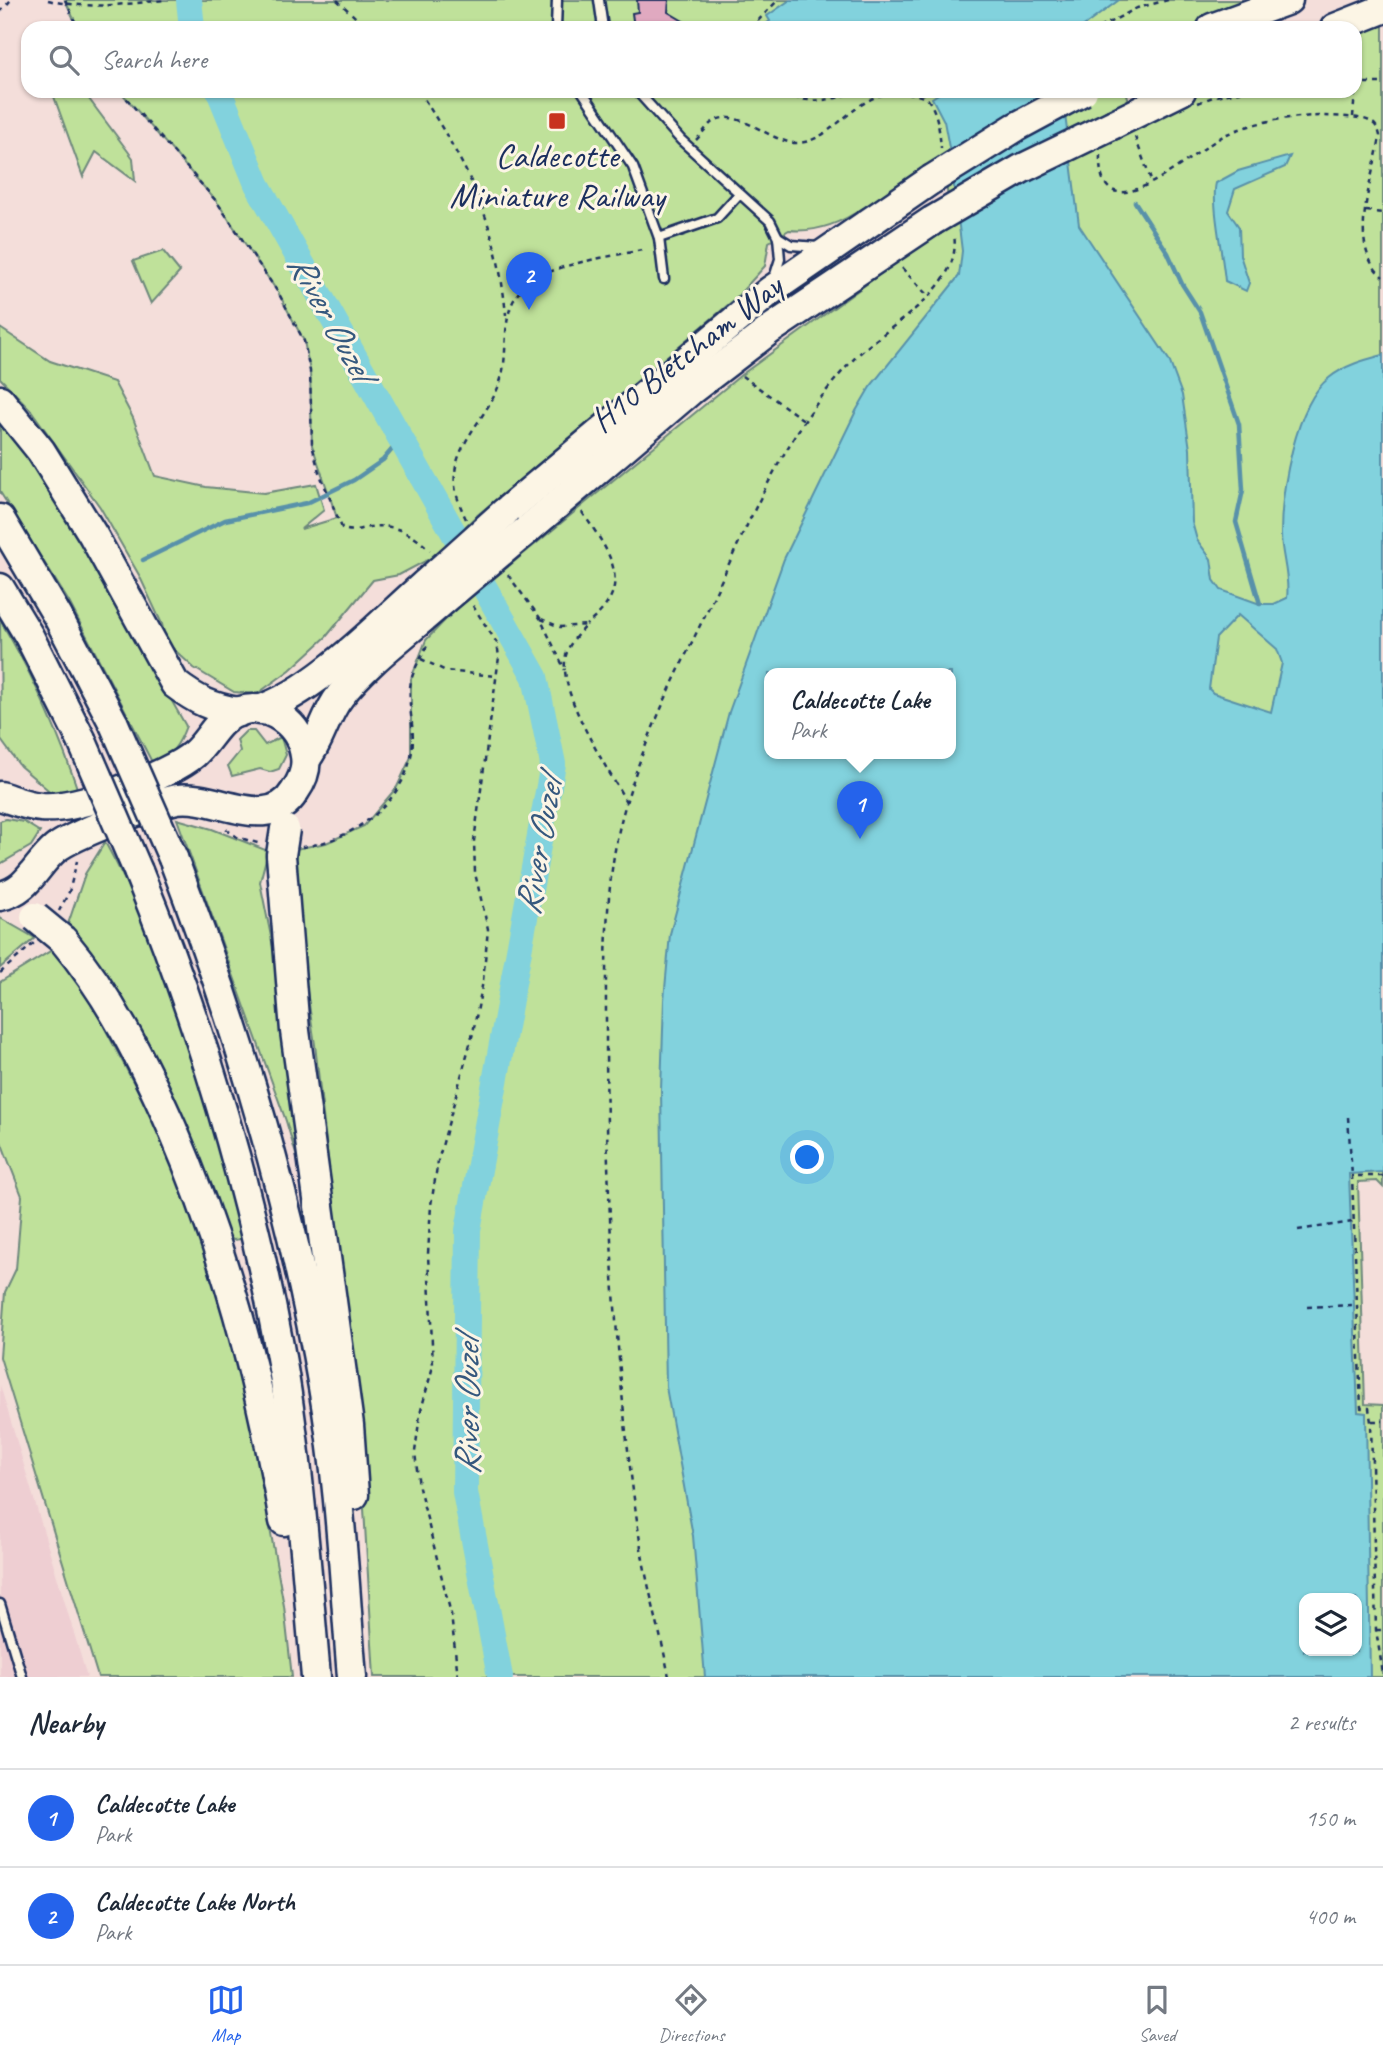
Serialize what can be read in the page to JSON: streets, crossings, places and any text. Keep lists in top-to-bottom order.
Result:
{
  "streets": {
    "highway": ["H10 Bletcham Way"]
  },
  "water": ["River Ouzel"],
  "places": {
    "transit": ["Caldecotte Miniature Railway"]
  },
  "page": {
    "search": "Search here",
    "pins": ["2", "1"],
    "popup": ["Caldecotte Lake", "Park"],
    "heading": ["Nearby", "2 results"],
    "list": [
      {
        "mark": "1",
        "name": "Caldecotte Lake",
        "note": "Park",
        "value": "150 m"
      },
      {
        "mark": "2",
        "name": "Caldecotte Lake North",
        "note": "Park",
        "value": "400 m"
      }
    ],
    "nav": ["Map", "Directions", "Saved"]
  }
}
